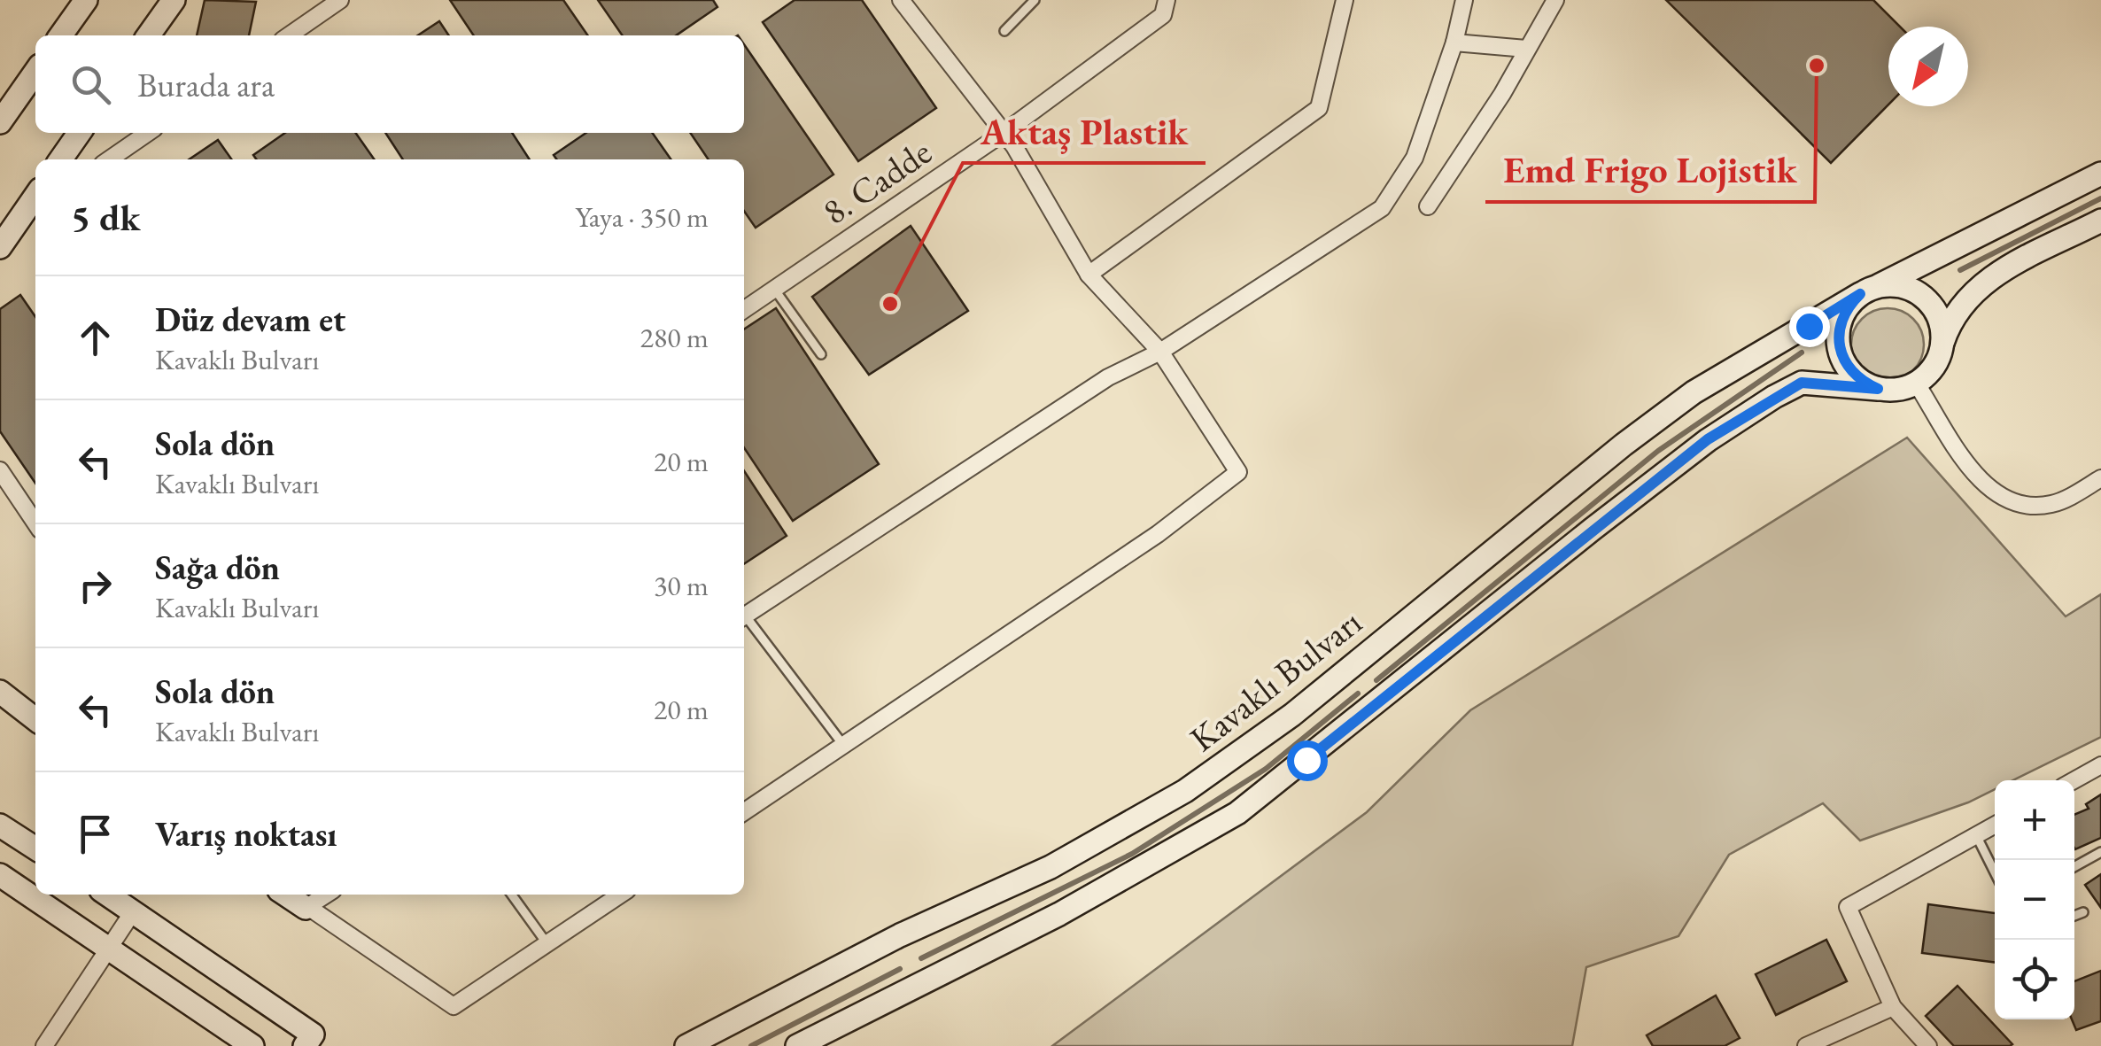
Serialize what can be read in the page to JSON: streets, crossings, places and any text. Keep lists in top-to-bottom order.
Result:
{
  "streets": {
    "main road": ["Kavaklı Bulvarı"],
    "street": ["8. Cadde"]
  },
  "places": ["Emd Frigo Lojistik", "Aktaş Plastik"],
  "north": "bottom left",
  "page": {
    "search": "Burada ara",
    "heading": ["5 dk", "Yaya · 350 m"],
    "list": [
      ["Düz devam et", "Kavaklı Bulvarı", "280 m"],
      ["Sola dön", "Kavaklı Bulvarı", "20 m"],
      ["Sağa dön", "Kavaklı Bulvarı", "30 m"],
      ["Sola dön", "Kavaklı Bulvarı", "20 m"],
      "Varış noktası"
    ],
    "map_buttons": ["+", "−"]
  }
}
